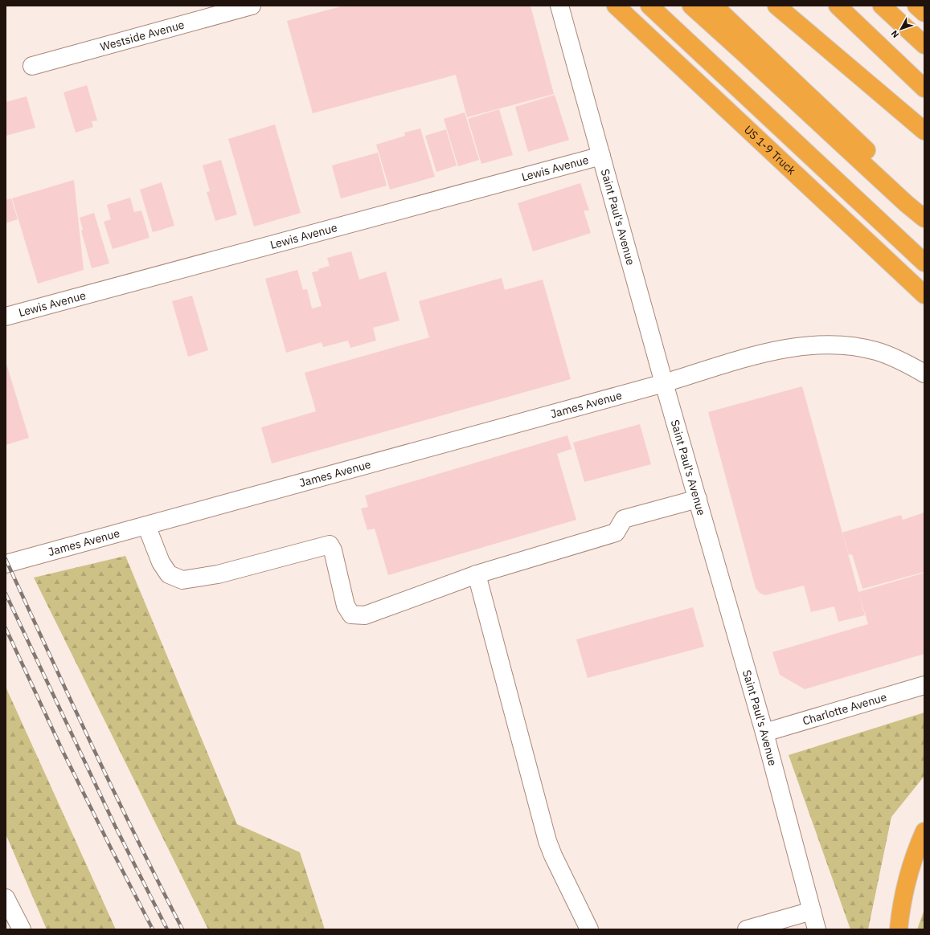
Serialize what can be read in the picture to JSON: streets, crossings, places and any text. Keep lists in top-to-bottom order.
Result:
{
  "streets": {
    "highway": ["US 1-9 Truck"],
    "street": [
      "Westside Avenue",
      "Lewis Avenue",
      "Saint Paul's Avenue",
      "James Avenue",
      "Charlotte Avenue"
    ]
  },
  "crossings": [
    ["Lewis Avenue", "Saint Paul's Avenue"],
    ["Saint Paul's Avenue", "James Avenue"],
    ["Saint Paul's Avenue", "Charlotte Avenue"]
  ],
  "north": "bottom left"
}
